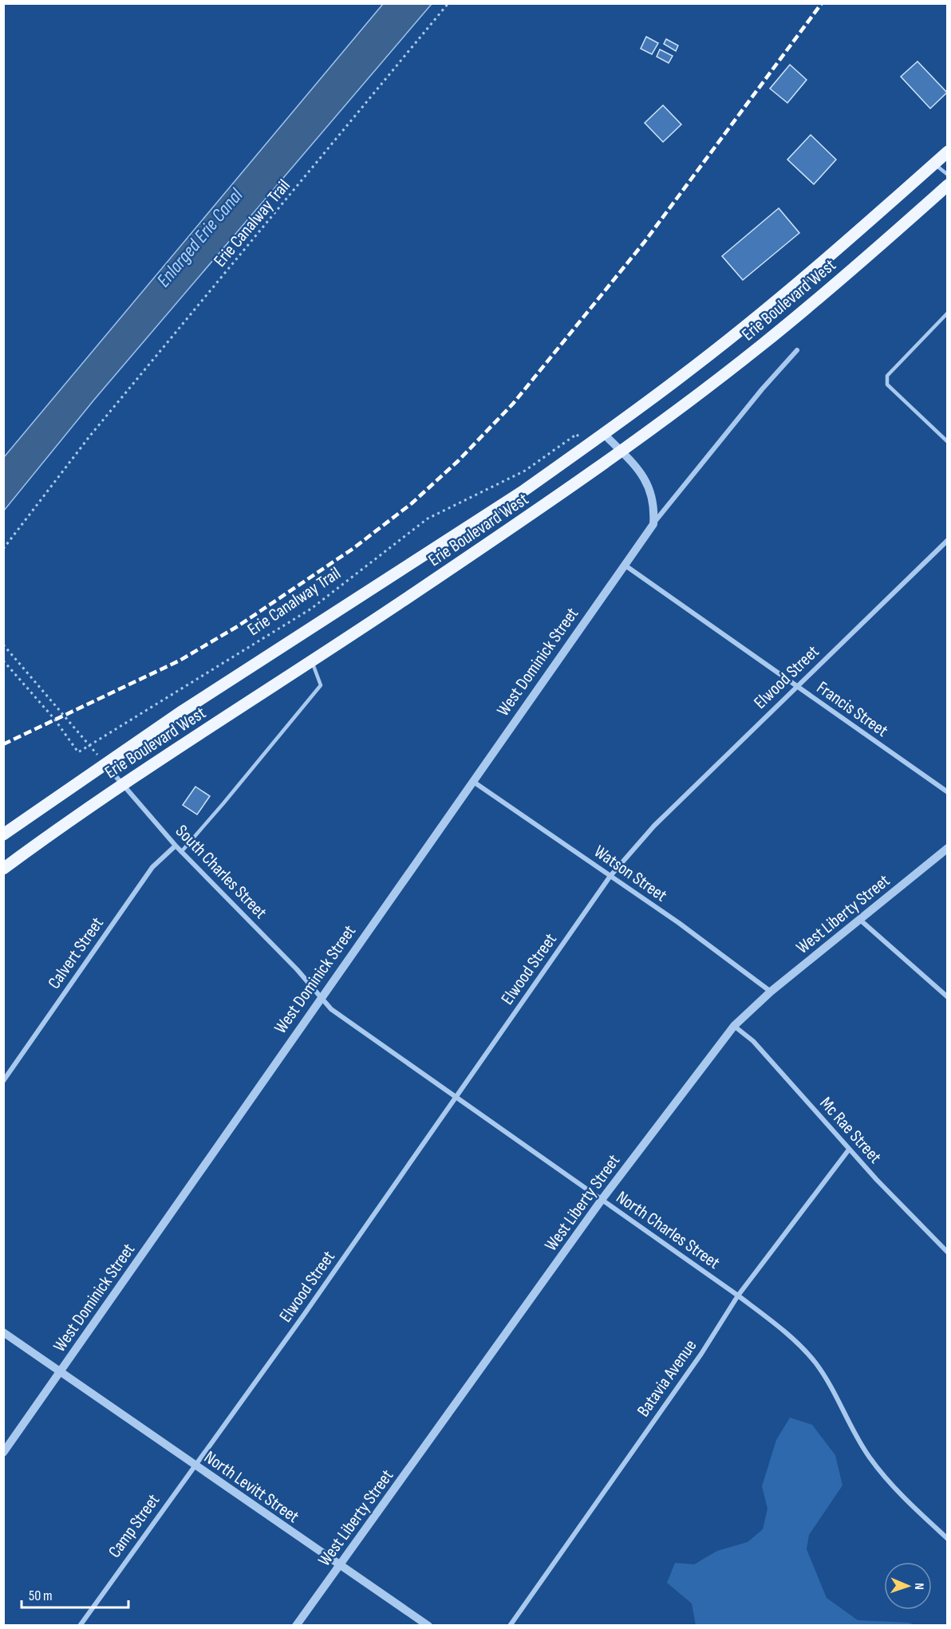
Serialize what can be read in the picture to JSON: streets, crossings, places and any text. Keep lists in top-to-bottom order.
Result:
{
  "streets": {
    "main road": ["Erie Boulevard West"],
    "street": [
      "West Dominick Street",
      "Elwood Street",
      "Francis Street",
      "South Charles Street",
      "Watson Street",
      "West Liberty Street",
      "Calvert Street",
      "Mc Rae Street",
      "North Charles Street",
      "Batavia Avenue",
      "North Levitt Street",
      "Camp Street"
    ],
    "path": ["Erie Canalway Trail"]
  },
  "crossings": [
    ["Erie Canalway Trail", "Erie Boulevard West"],
    ["Erie Boulevard West", "South Charles Street"],
    ["West Dominick Street", "Francis Street"],
    ["West Dominick Street", "South Charles Street"],
    ["West Dominick Street", "Watson Street"],
    ["West Dominick Street", "North Charles Street"],
    ["West Dominick Street", "North Levitt Street"],
    ["Elwood Street", "Francis Street"],
    ["Elwood Street", "Watson Street"],
    ["Elwood Street", "North Charles Street"],
    ["Elwood Street", "North Levitt Street"],
    ["Elwood Street", "Camp Street"],
    ["South Charles Street", "Calvert Street"],
    ["South Charles Street", "North Charles Street"],
    ["Watson Street", "West Liberty Street"],
    ["West Liberty Street", "Mc Rae Street"],
    ["West Liberty Street", "North Charles Street"],
    ["West Liberty Street", "North Levitt Street"],
    ["Mc Rae Street", "Batavia Avenue"],
    ["North Charles Street", "Batavia Avenue"],
    ["North Levitt Street", "Camp Street"]
  ],
  "water": ["Enlarged Erie Canal"],
  "scale_bar": "50 m",
  "north": "right"
}
